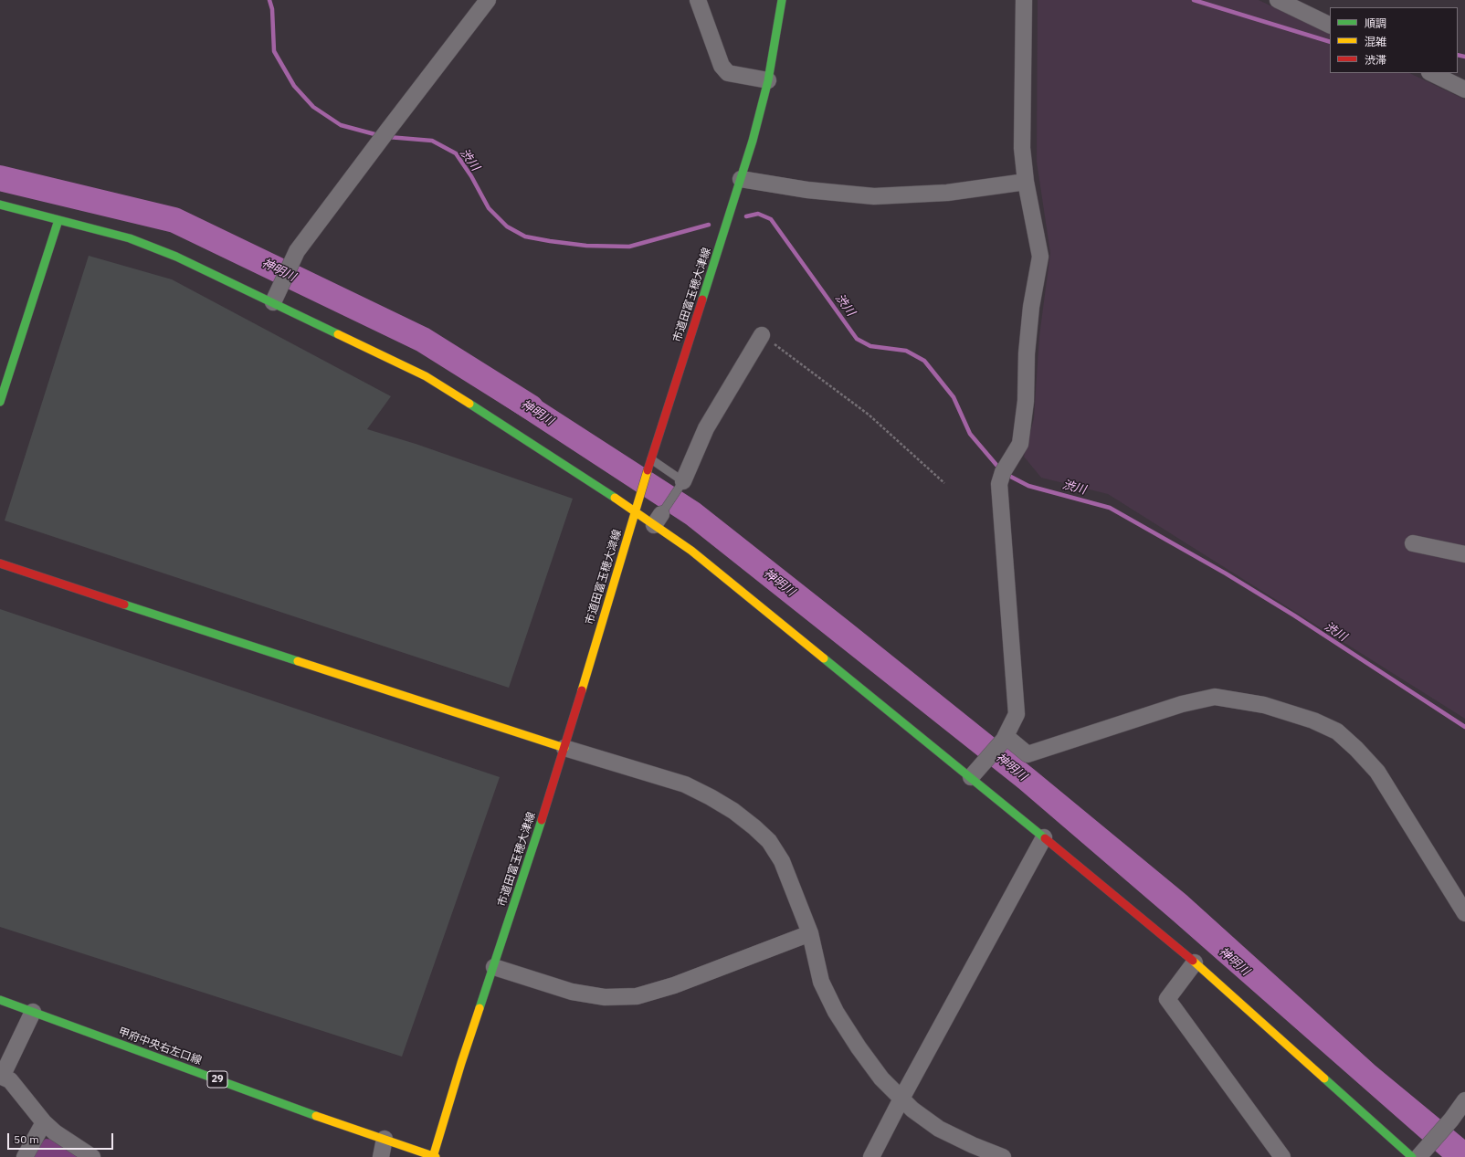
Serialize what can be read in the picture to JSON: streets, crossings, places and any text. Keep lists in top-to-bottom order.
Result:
{
  "streets": {
    "street": ["市道田富玉穂大津線", "甲府中央右左口線", "29"]
  },
  "crossings": [
    ["市道田富玉穂大津線", "甲府中央右左口線"]
  ],
  "water": ["渋川", "神明川"],
  "legend": ["順調", "混雑", "渋滞"],
  "scale_bar": "50 m"
}
